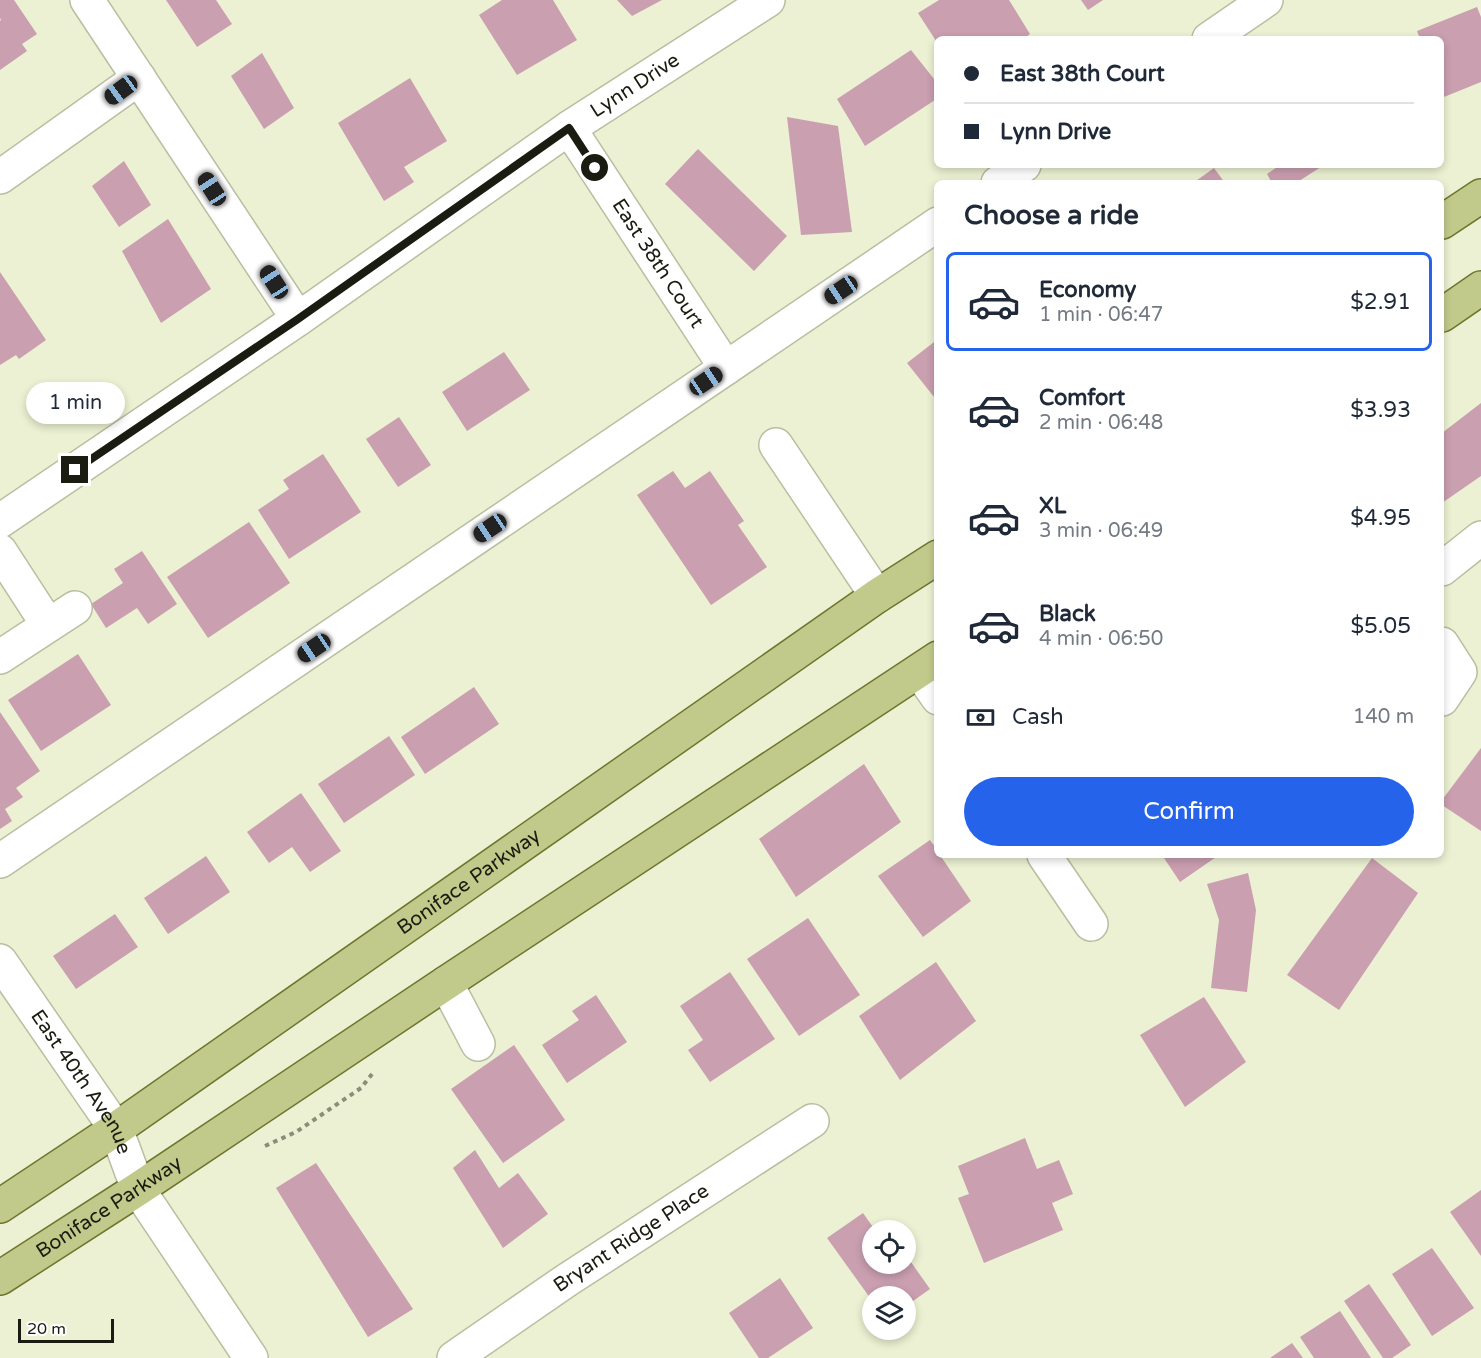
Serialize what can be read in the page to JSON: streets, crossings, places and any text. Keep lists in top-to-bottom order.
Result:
{
  "streets": {
    "main road": ["Boniface Parkway"],
    "street": [
      "Lynn Drive",
      "East 38th Court",
      "East 40th Avenue",
      "Bryant Ridge Place"
    ]
  },
  "crossings": [
    ["Lynn Drive", "East 38th Court"],
    ["Boniface Parkway", "East 40th Avenue"]
  ],
  "scale_bar": "20 m",
  "page": {
    "banner": ["East 38th Court", "Lynn Drive"],
    "heading": "Choose a ride",
    "list": [
      {
        "name": "Economy",
        "note": "1 min · 06:47",
        "value": "$2.91"
      },
      {
        "name": "Comfort",
        "note": "2 min · 06:48",
        "value": "$3.93"
      },
      {
        "name": "XL",
        "note": "3 min · 06:49",
        "value": "$4.95"
      },
      {
        "name": "Black",
        "note": "4 min · 06:50",
        "value": "$5.05"
      }
    ],
    "bubble": "1 min",
    "pay": ["Cash", "140 m"],
    "buttons": "Confirm",
    "scale": "20 m"
  }
}
